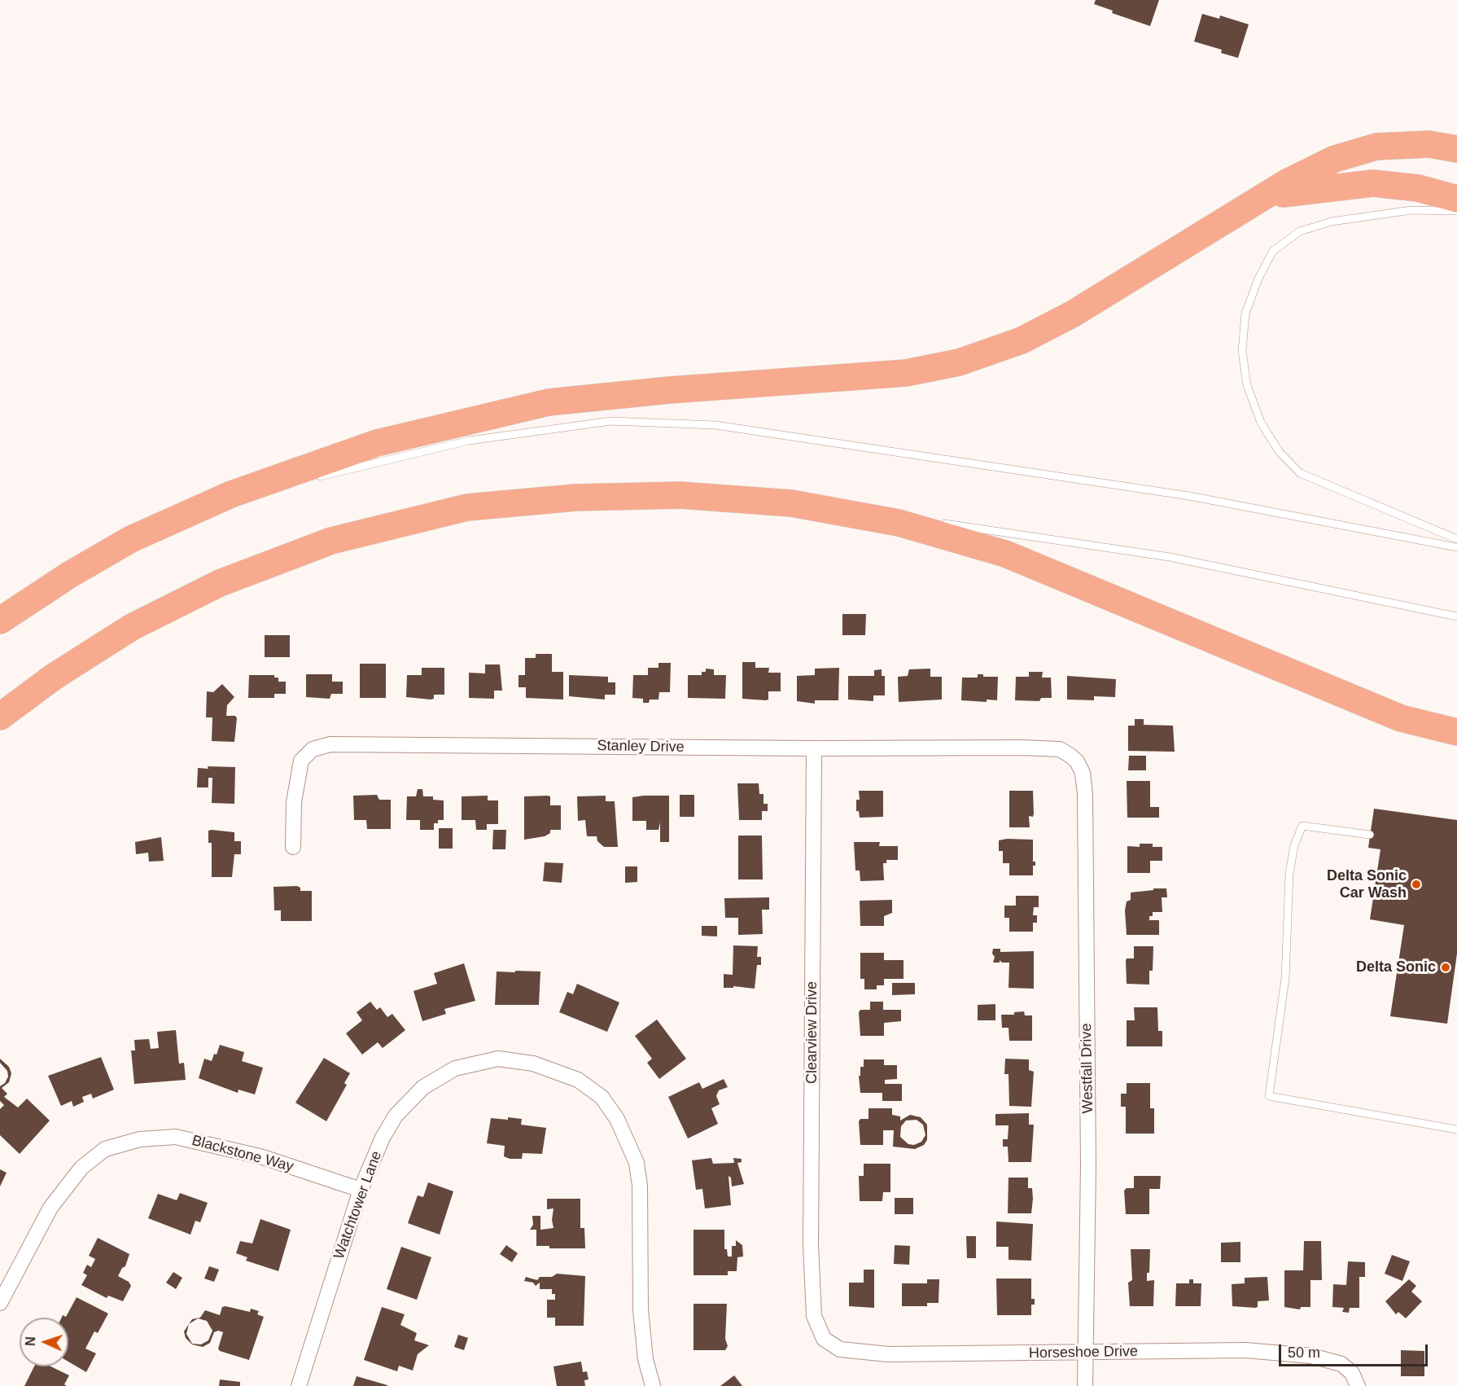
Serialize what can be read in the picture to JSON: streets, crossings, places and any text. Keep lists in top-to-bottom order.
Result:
{
  "streets": {
    "street": [
      "Stanley Drive",
      "Clearview Drive",
      "Westfall Drive",
      "Blackstone Way",
      "Watchtower Lane",
      "Horseshoe Drive"
    ]
  },
  "crossings": [
    ["Stanley Drive", "Clearview Drive"],
    ["Stanley Drive", "Westfall Drive"],
    ["Clearview Drive", "Horseshoe Drive"],
    ["Westfall Drive", "Horseshoe Drive"],
    ["Blackstone Way", "Watchtower Lane"]
  ],
  "places": ["Delta Sonic Car Wash", "Delta Sonic"],
  "scale_bar": "50 m",
  "north": "left"
}
